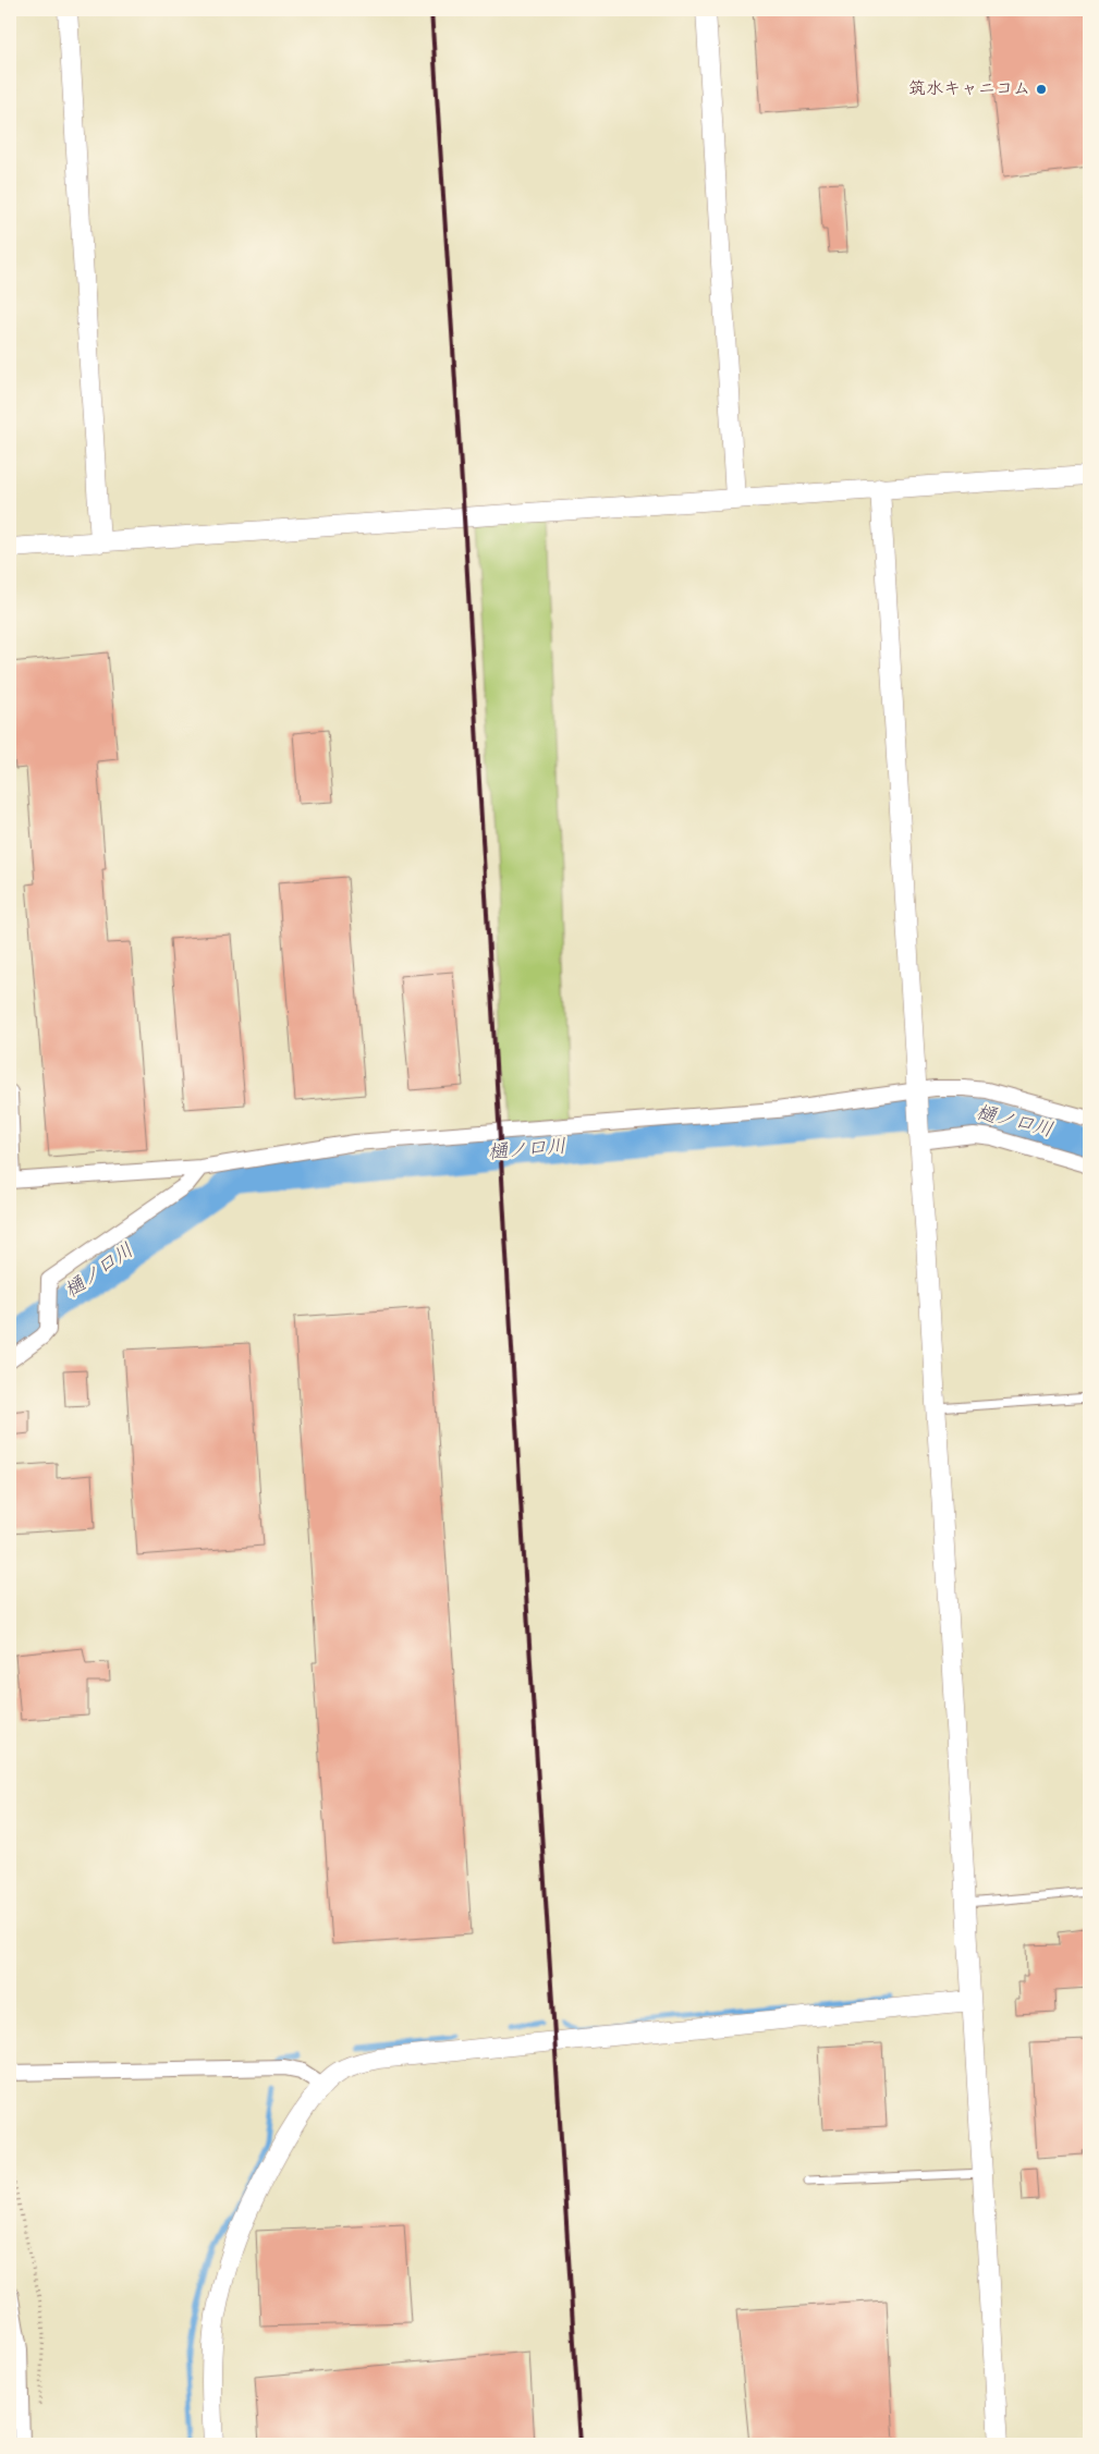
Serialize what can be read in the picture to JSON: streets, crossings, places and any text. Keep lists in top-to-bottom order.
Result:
{
  "water": ["樋ノ口川"],
  "places": ["筑水キャニコム"]
}
